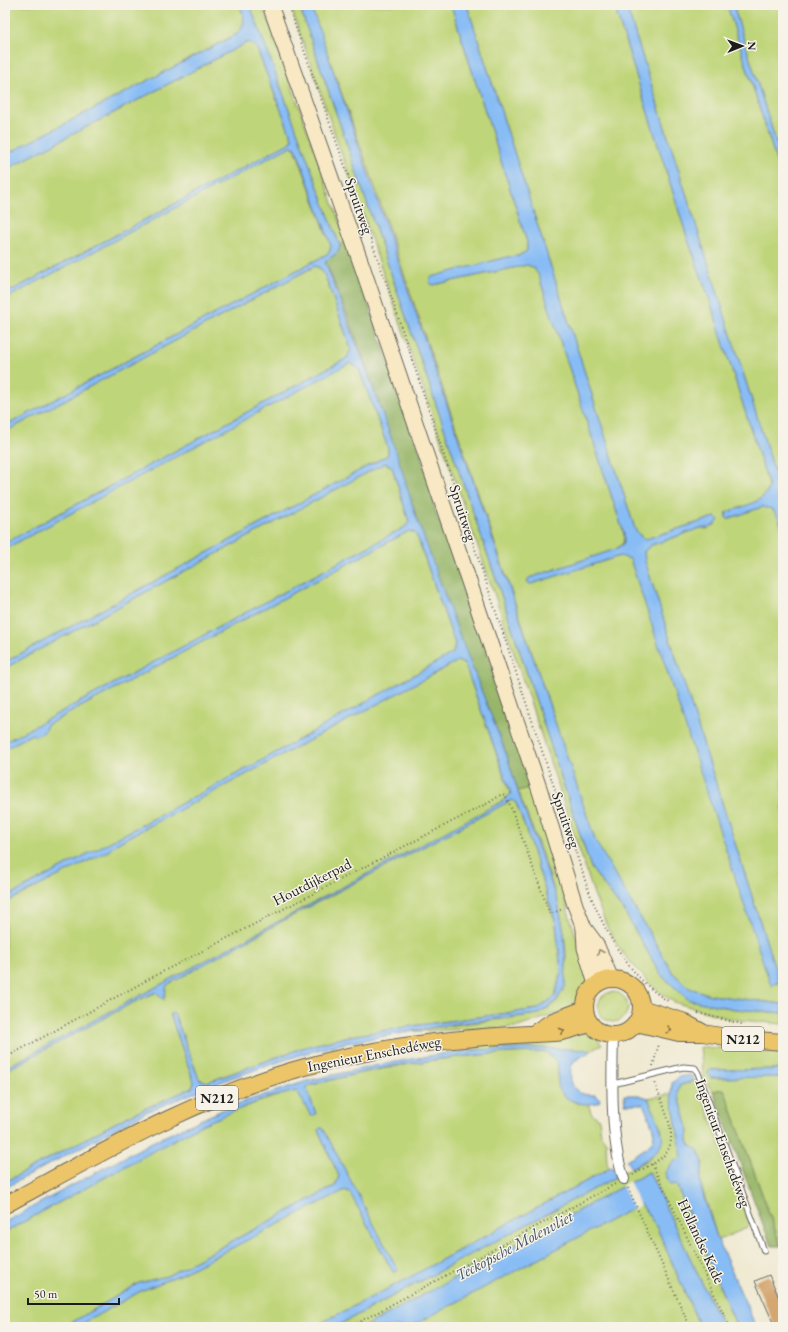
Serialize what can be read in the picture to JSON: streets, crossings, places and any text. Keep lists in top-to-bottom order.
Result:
{
  "streets": {
    "main road": ["Spruitweg", "N212", "Ingenieur Enschedéweg"],
    "path": ["Houtdijkerpad", "Hollandse Kade"]
  },
  "crossings": [
    ["Spruitweg", "N212"],
    ["Spruitweg", "Ingenieur Enschedéweg"],
    ["N212", "Ingenieur Enschedéweg"]
  ],
  "water": ["Teckopsche Molenvliet"],
  "scale_bar": "50 m",
  "north": "right"
}
